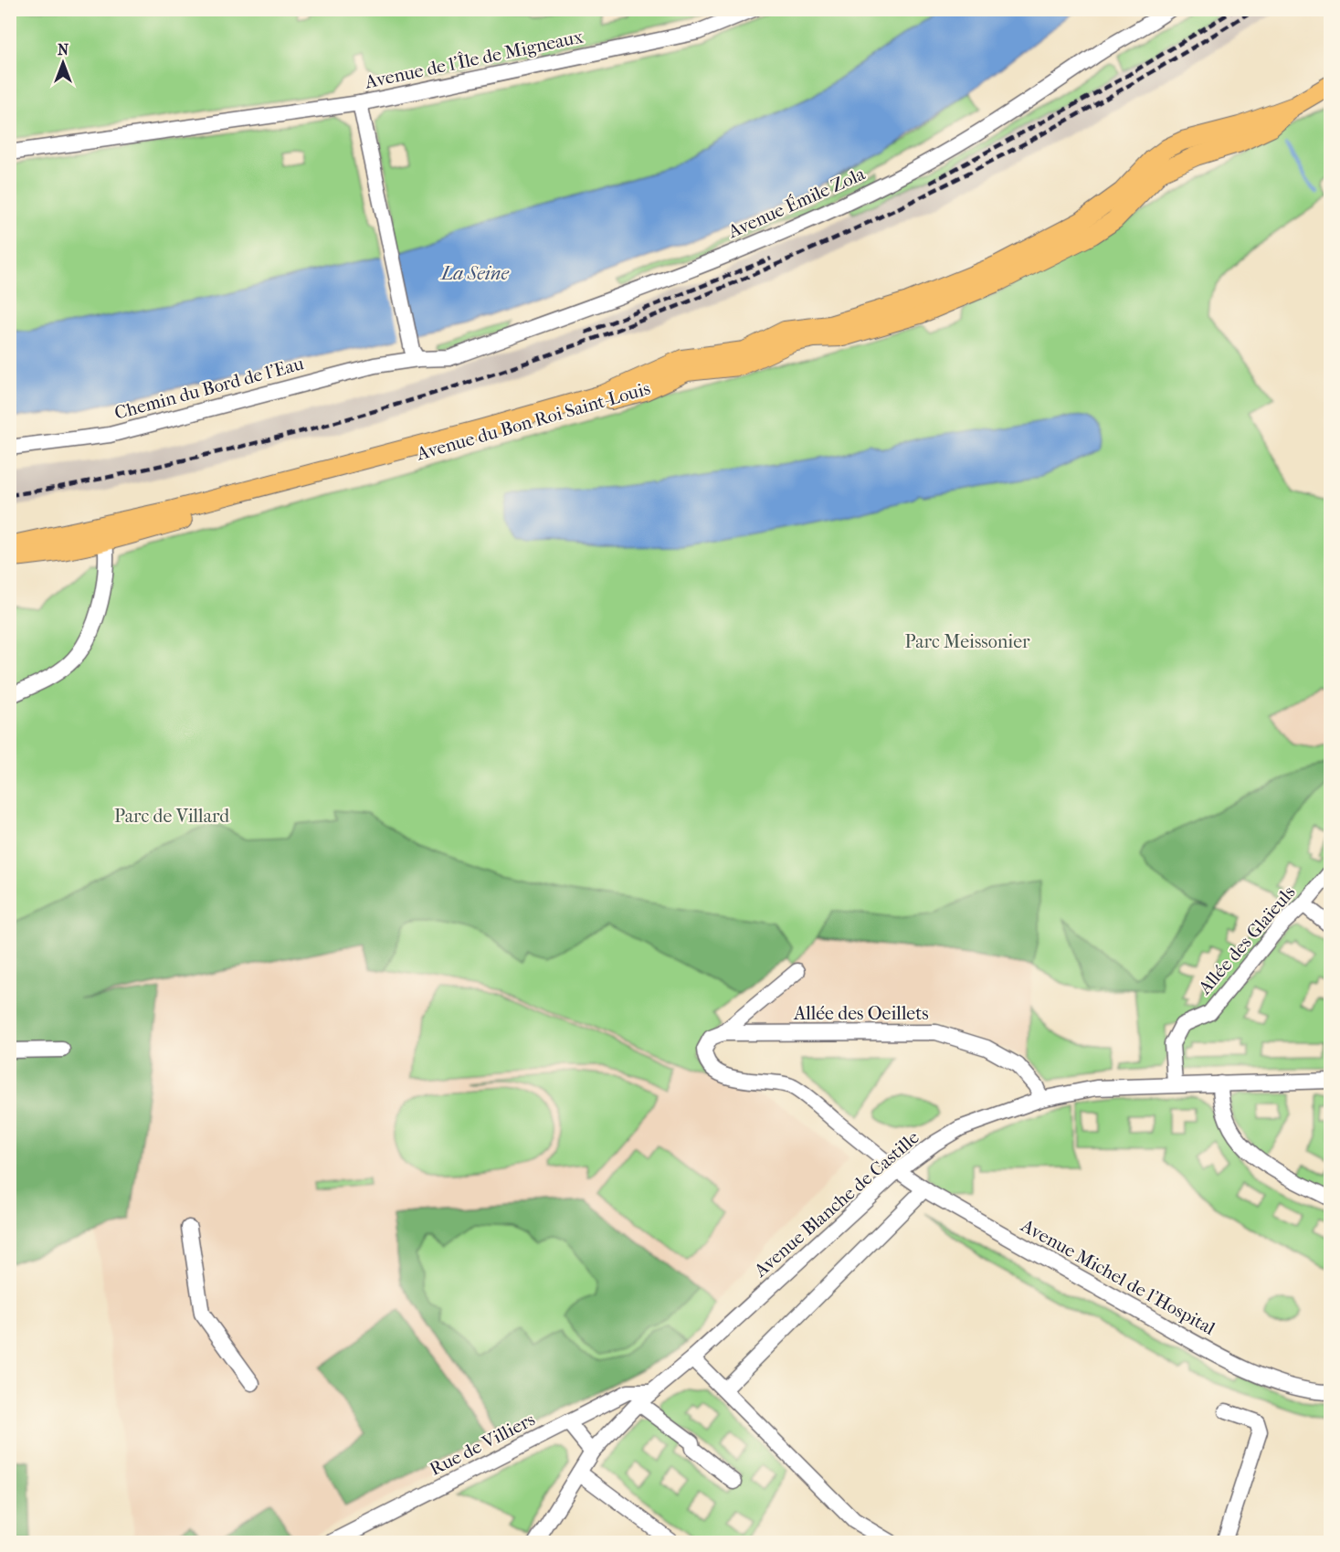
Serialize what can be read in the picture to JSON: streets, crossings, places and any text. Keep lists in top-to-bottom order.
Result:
{
  "streets": {
    "main road": ["Avenue du Bon Roi Saint-Louis"],
    "street": [
      "Avenue de l'Île de Migneaux",
      "Avenue Émile Zola",
      "Chemin du Bord de l'Eau",
      "Allée des Glaïeuls",
      "Allée des Oeillets",
      "Avenue Blanche de Castille",
      "Avenue Michel de l'Hospital",
      "Rue de Villiers"
    ]
  },
  "crossings": [
    ["Avenue de l'Île de Migneaux", "Avenue Émile Zola"],
    ["Avenue de l'Île de Migneaux", "Chemin du Bord de l'Eau"],
    ["Avenue Émile Zola", "Chemin du Bord de l'Eau"],
    ["Allée des Glaïeuls", "Avenue Blanche de Castille"],
    ["Allée des Oeillets", "Avenue Blanche de Castille"],
    ["Allée des Oeillets", "Avenue Michel de l'Hospital"],
    ["Avenue Blanche de Castille", "Avenue Michel de l'Hospital"],
    ["Avenue Blanche de Castille", "Rue de Villiers"]
  ],
  "water": ["La Seine"],
  "parks": ["Parc Meissonier", "Parc de Villard"],
  "north": "top"
}
